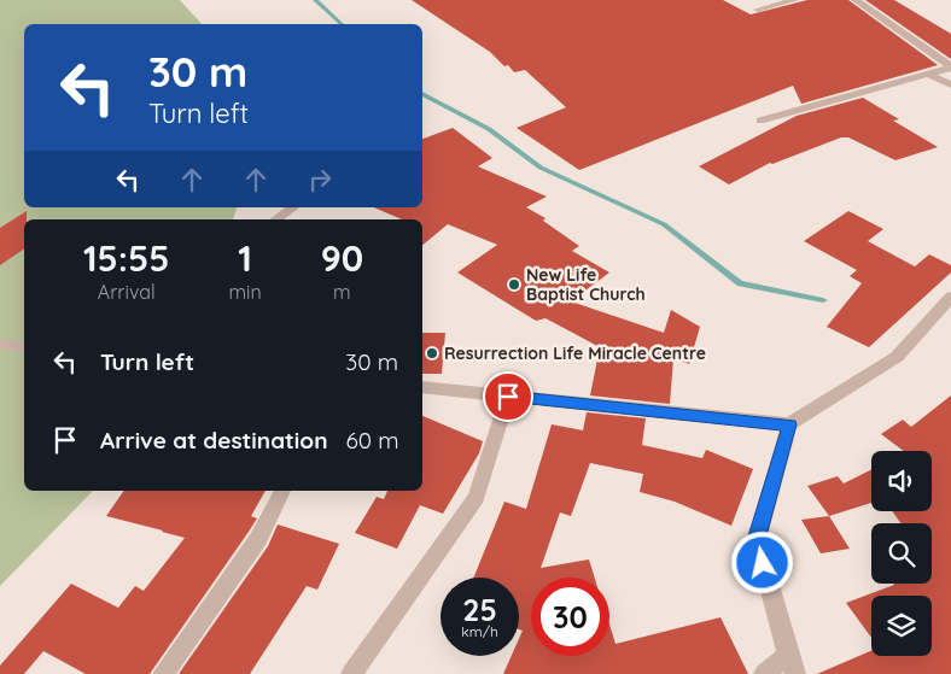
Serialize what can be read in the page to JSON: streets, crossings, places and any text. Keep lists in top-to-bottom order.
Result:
{
  "places": ["New Life Baptist Church", "Resurrection Life Miracle Centre"],
  "page": {
    "turn": ["30 m", "Turn left"],
    "eta": [
      "15:55",
      "Arrival",
      "1",
      "min",
      "90",
      "m"
    ],
    "list": [
      {
        "name": "Turn left",
        "value": "30 m"
      },
      {
        "name": "Arrive at destination",
        "value": "60 m"
      }
    ],
    "speed": "25 km/h",
    "limit": "30"
  }
}
